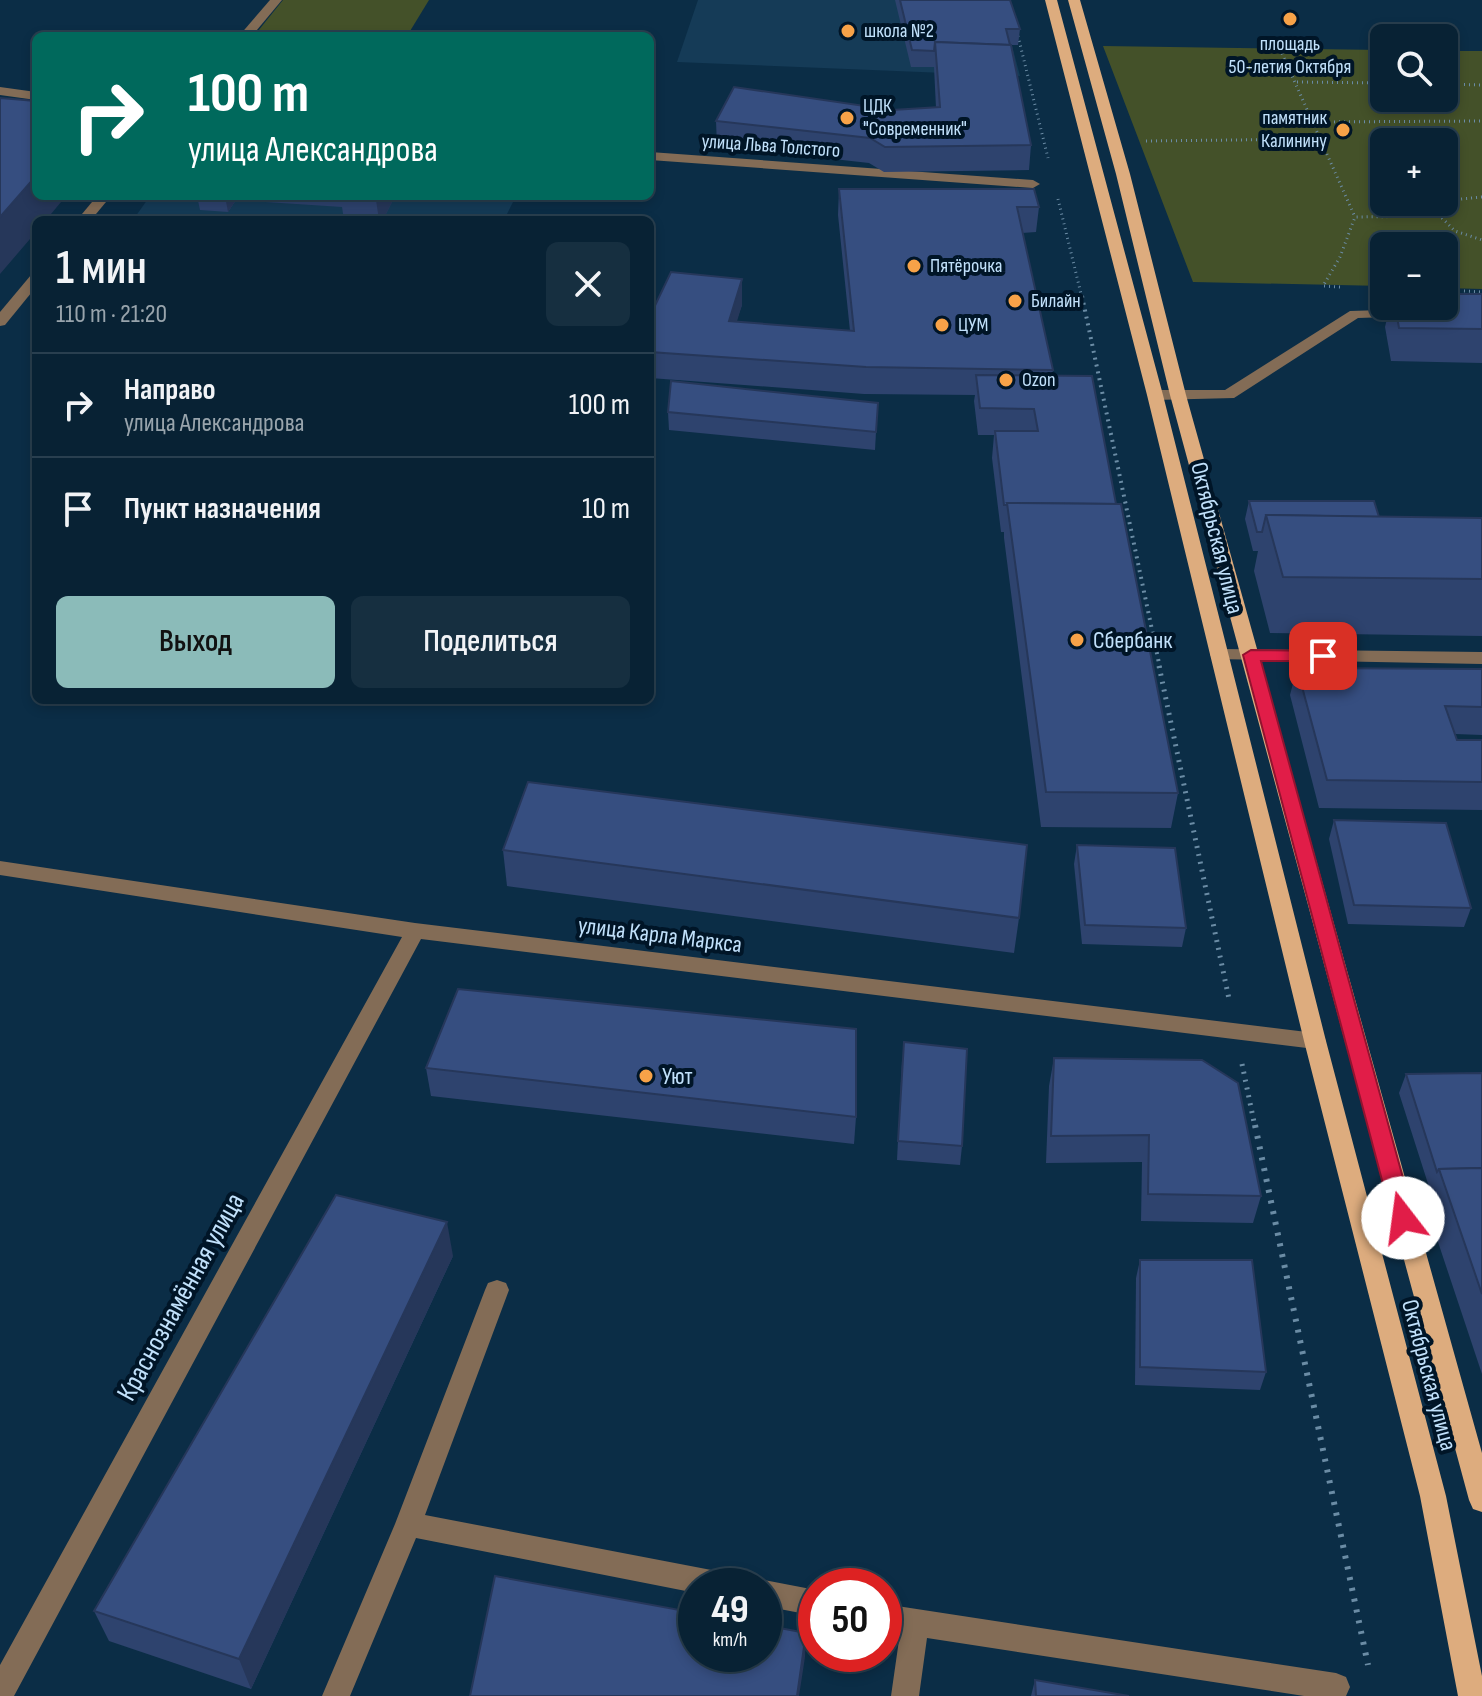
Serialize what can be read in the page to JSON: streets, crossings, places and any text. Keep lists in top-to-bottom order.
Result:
{
  "streets": {
    "main road": ["Октябрьская улица"],
    "street": ["улица Льва Толстого", "улица Карла Маркса", "Краснознамённая улица"]
  },
  "crossings": [
    ["Октябрьская улица", "улица Карла Маркса"],
    ["улица Карла Маркса", "Краснознамённая улица"]
  ],
  "places": [
    "площадь 50-летия Октября",
    "школа №2",
    "ЦДК \"Современник\"",
    "памятник Калинину",
    "Пятёрочка",
    "Билайн",
    "ЦУМ",
    "Ozon",
    "Сбербанк",
    "Уют"
  ],
  "page": {
    "map_buttons": ["+", "−"],
    "turn": ["100 m", "улица Александрова"],
    "heading": ["1 мин", "110 m · 21:20"],
    "list": [
      {
        "name": "Направо",
        "note": "улица Александрова",
        "value": "100 m"
      },
      {
        "name": "Пункт назначения",
        "value": "10 m"
      }
    ],
    "buttons": ["Выход", "Поделиться"],
    "speed": "49 km/h",
    "limit": "50"
  }
}
